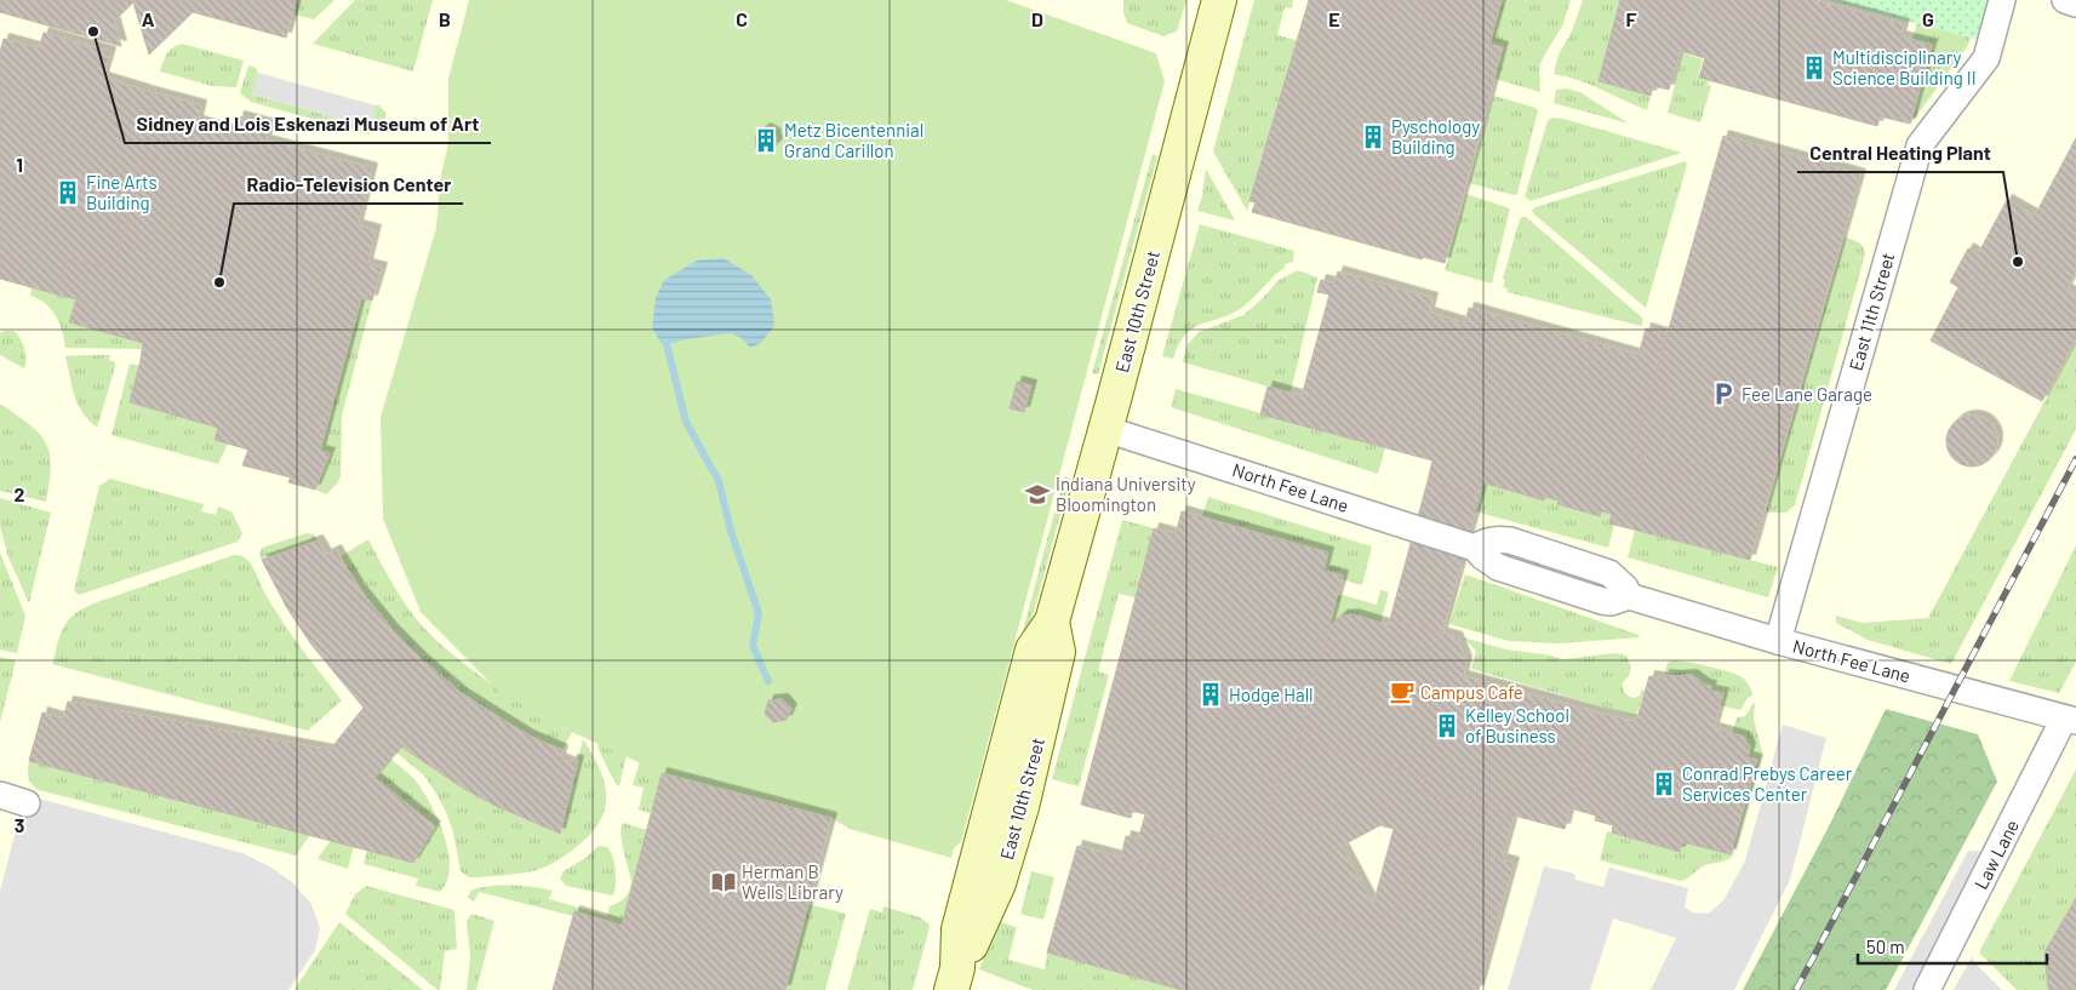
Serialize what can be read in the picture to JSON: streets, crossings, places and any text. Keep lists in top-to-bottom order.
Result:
{
  "streets": {
    "street": [
      "East 10th Street",
      "East 11th Street",
      "North Fee Lane",
      "Law Lane"
    ]
  },
  "crossings": [
    ["East 10th Street", "North Fee Lane"],
    ["East 11th Street", "North Fee Lane"],
    ["North Fee Lane", "Law Lane"]
  ],
  "places": {
    "other": ["Sidney and Lois Eskenazi Museum of Art", "Central Heating Plant", "Radio-Television Center"],
    "building": [
      "Multidisciplinary Science Building II",
      "Pyschology Building",
      "Metz Bicentennial Grand Carillon",
      "Fine Arts Building",
      "Hodge Hall",
      "Kelley School of Business",
      "Conrad Prebys Career Services Center"
    ],
    "parking": ["Fee Lane Garage"],
    "school or university": ["Indiana University Bloomington"],
    "cafe": ["Campus Cafe"],
    "library": ["Herman B Wells Library"]
  },
  "scale_bar": "50 m",
  "grid": {
    "columns": [
      "A",
      "B",
      "C",
      "D",
      "E",
      "F",
      "G"
    ],
    "rows": ["1", "2", "3"]
  }
}
